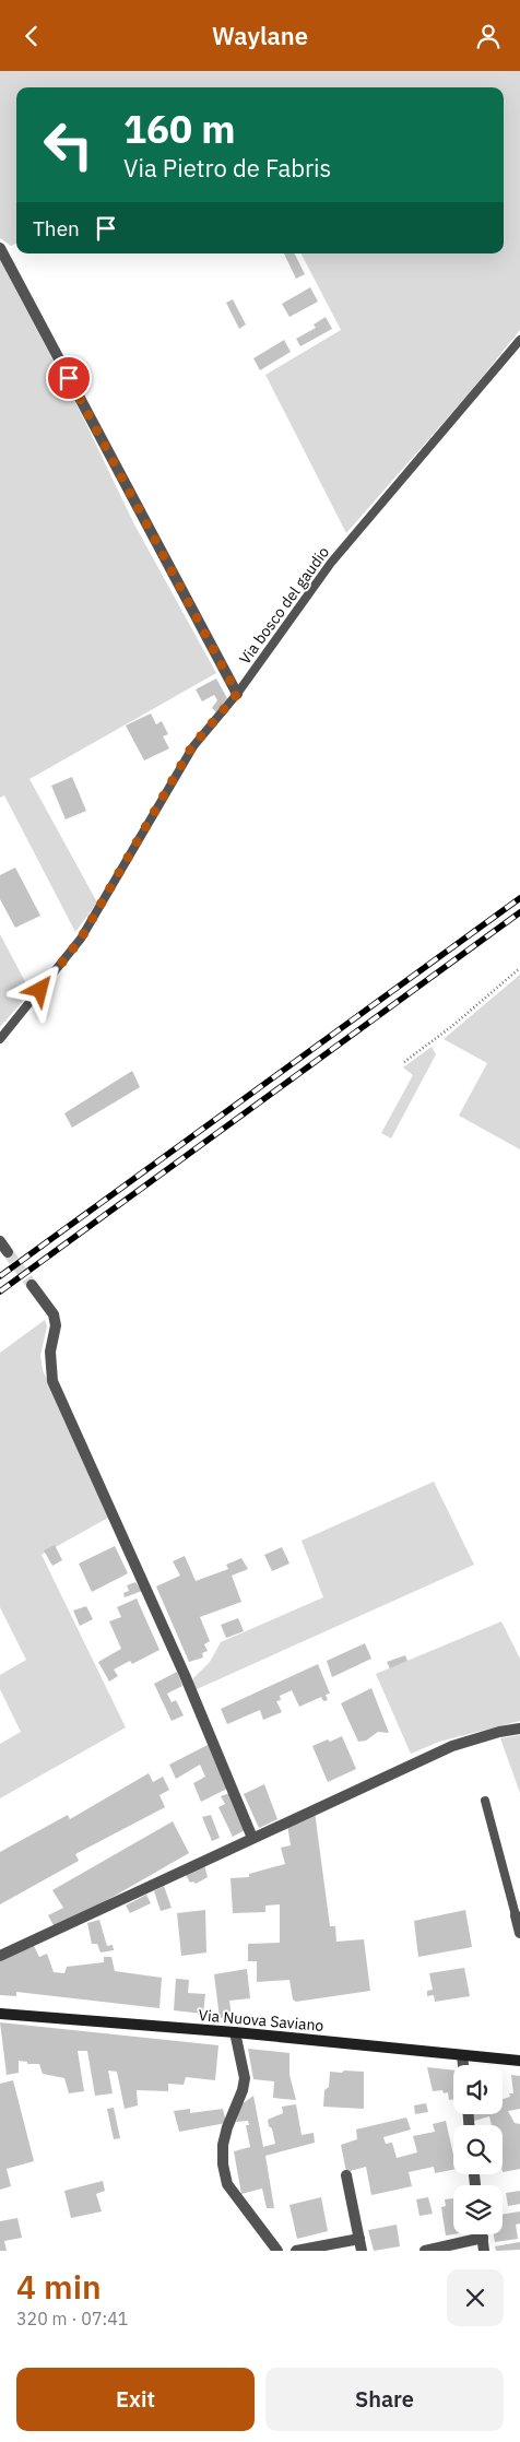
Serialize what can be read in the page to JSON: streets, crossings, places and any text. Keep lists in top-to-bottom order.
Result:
{
  "streets": {
    "main road": ["Via Nuova Saviano"],
    "lane": ["Via bosco del gaudio"]
  },
  "page": {
    "header": "Waylane",
    "turn": ["160 m", "Via Pietro de Fabris"],
    "then": "Then",
    "heading": ["4 min", "320 m · 07:41"],
    "buttons": ["Exit", "Share"]
  }
}
